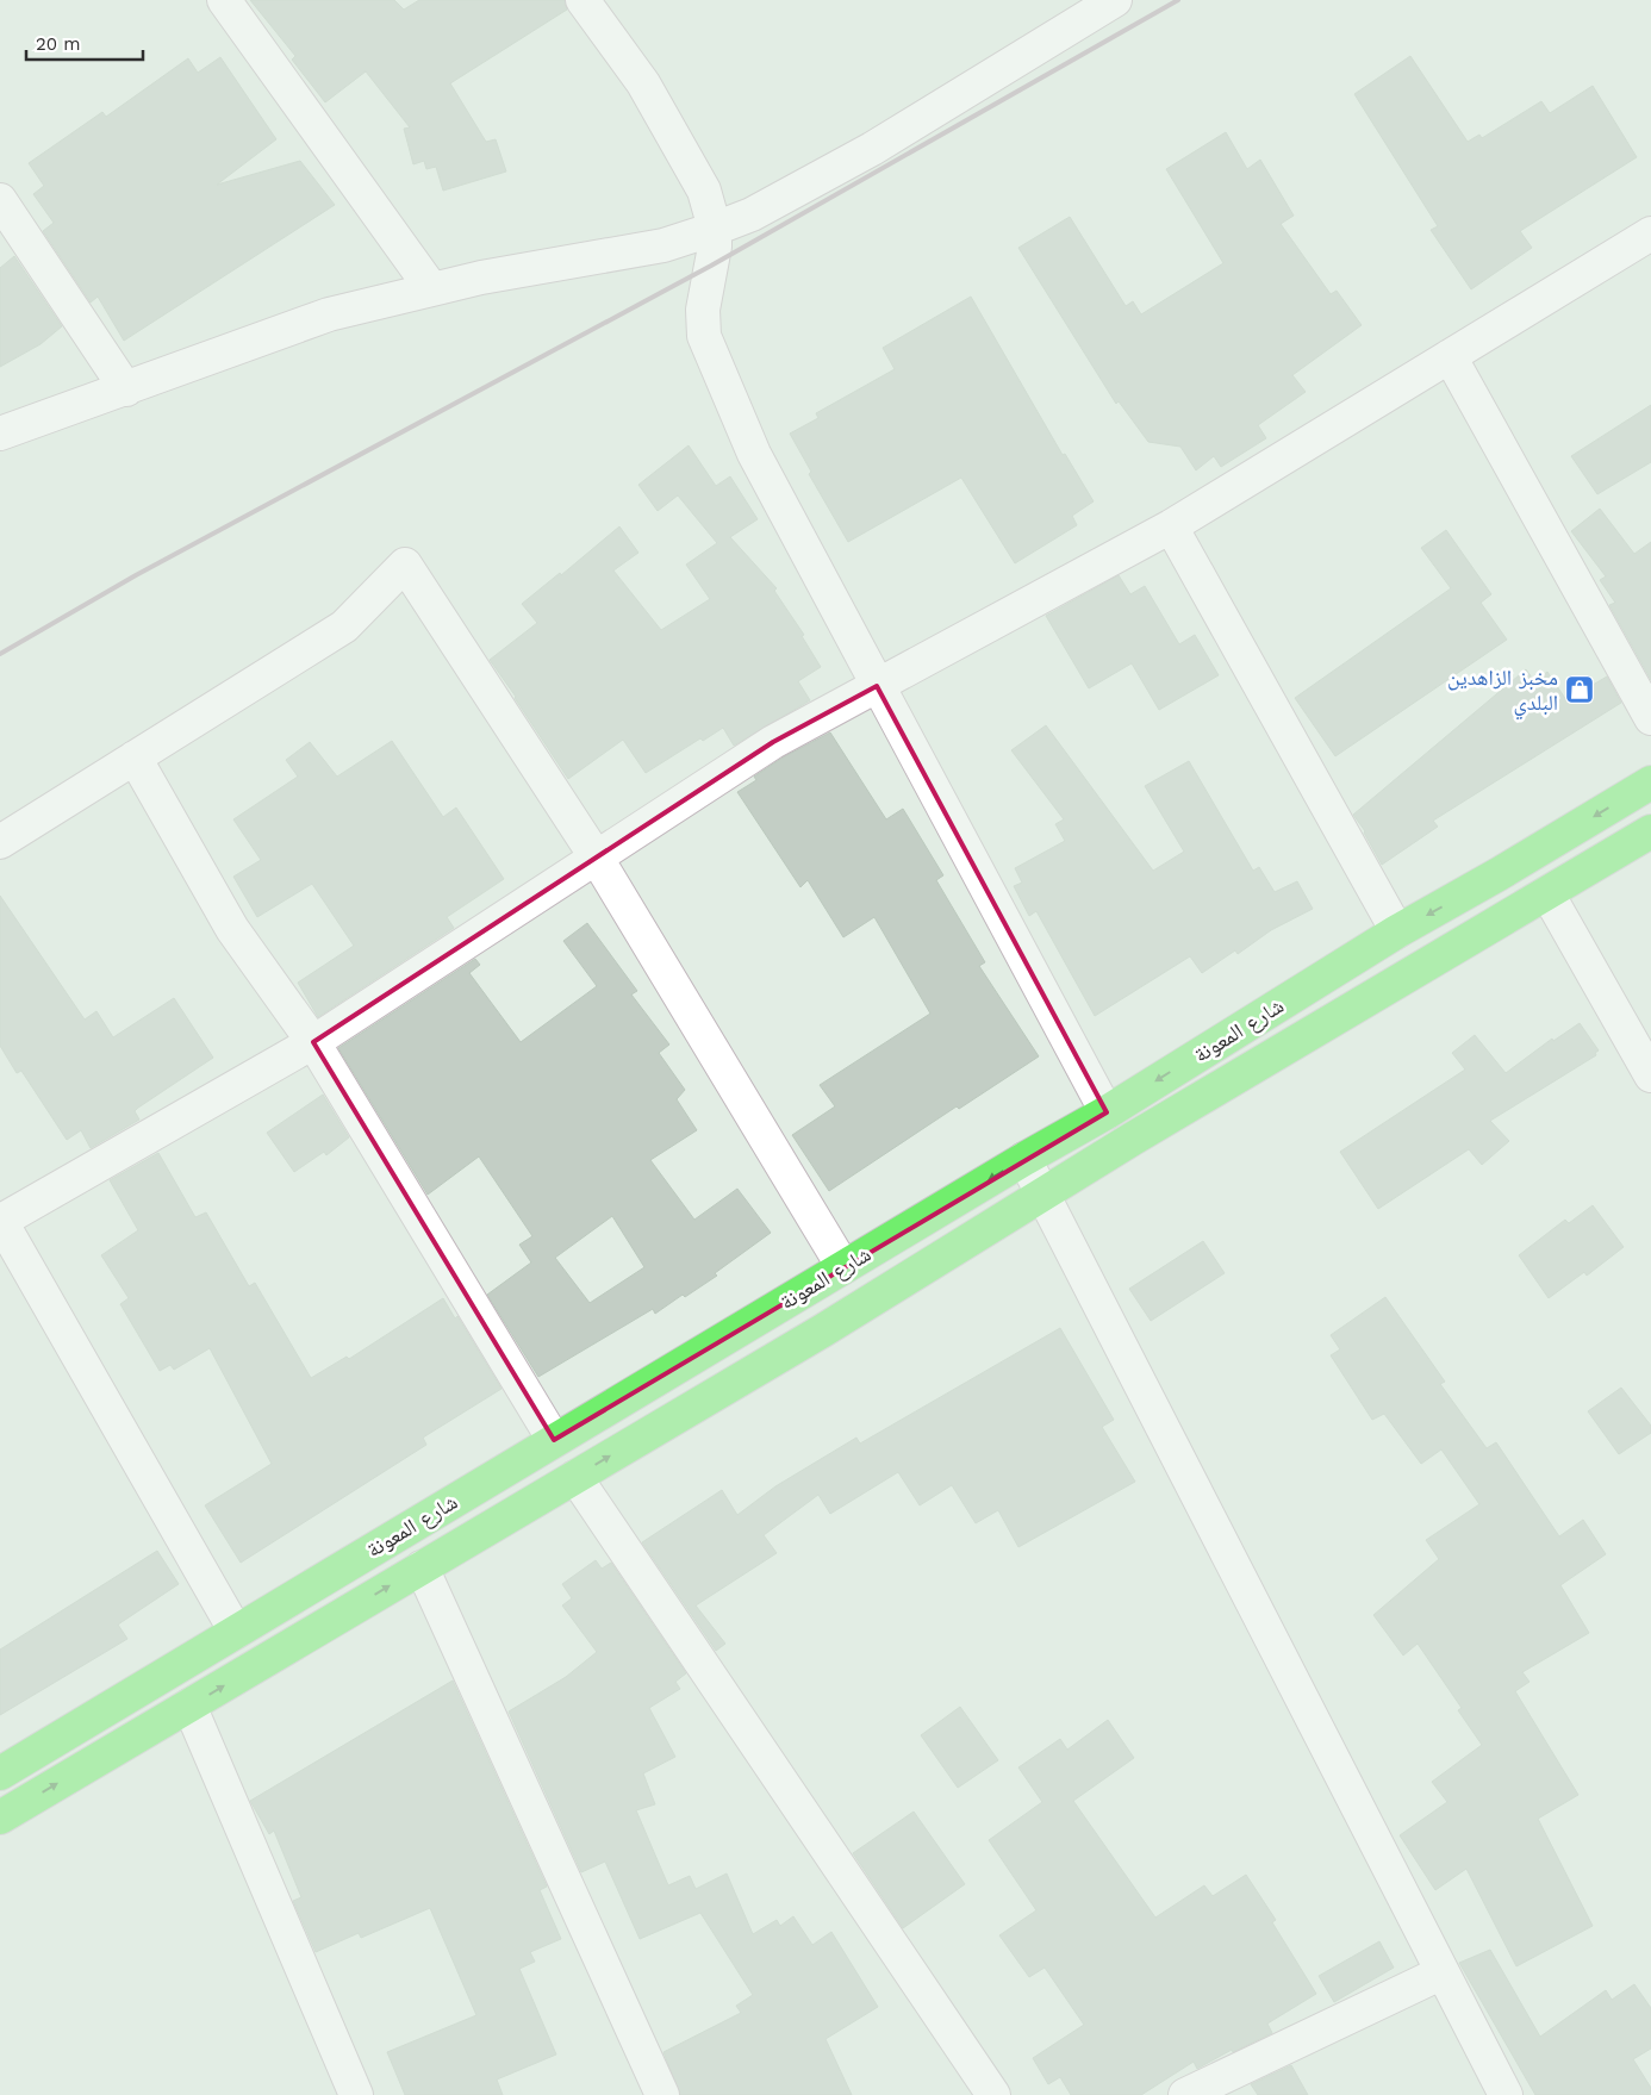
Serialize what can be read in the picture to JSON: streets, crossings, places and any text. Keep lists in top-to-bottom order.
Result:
{
  "streets": {
    "highway": ["شارع المعونة"]
  },
  "places": {
    "shop": ["مخبز الزاهدين البلدي"]
  },
  "scale_bar": "20 m"
}
